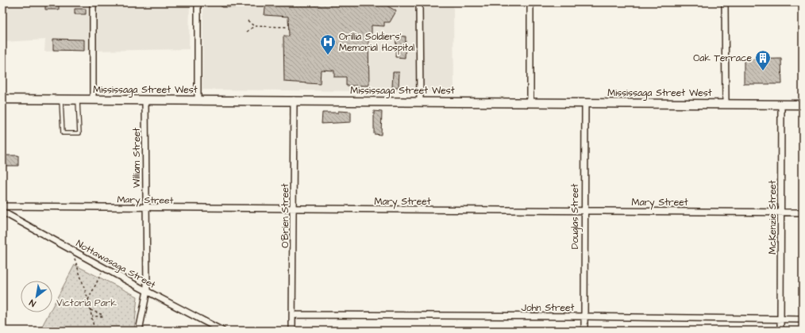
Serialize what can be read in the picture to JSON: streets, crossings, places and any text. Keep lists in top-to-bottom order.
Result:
{
  "streets": {
    "street": [
      "Mississaga Street West",
      "William Street",
      "Mary Street",
      "O'Brien Street",
      "Douglas Street",
      "McKenzie Street",
      "Nottawasaga Street",
      "John Street"
    ]
  },
  "crossings": [
    ["Mississaga Street West", "William Street"],
    ["Mississaga Street West", "O'Brien Street"],
    ["Mississaga Street West", "Douglas Street"],
    ["Mississaga Street West", "McKenzie Street"],
    ["William Street", "Mary Street"],
    ["William Street", "Nottawasaga Street"],
    ["Mary Street", "O'Brien Street"],
    ["Mary Street", "Douglas Street"],
    ["Mary Street", "McKenzie Street"],
    ["O'Brien Street", "John Street"],
    ["Douglas Street", "John Street"],
    ["McKenzie Street", "John Street"]
  ],
  "parks": ["Victoria Park"],
  "places": {
    "hospital": ["Orillia Soldiers' Memorial Hospital"],
    "building": ["Oak Terrace"]
  },
  "north": "bottom left"
}
